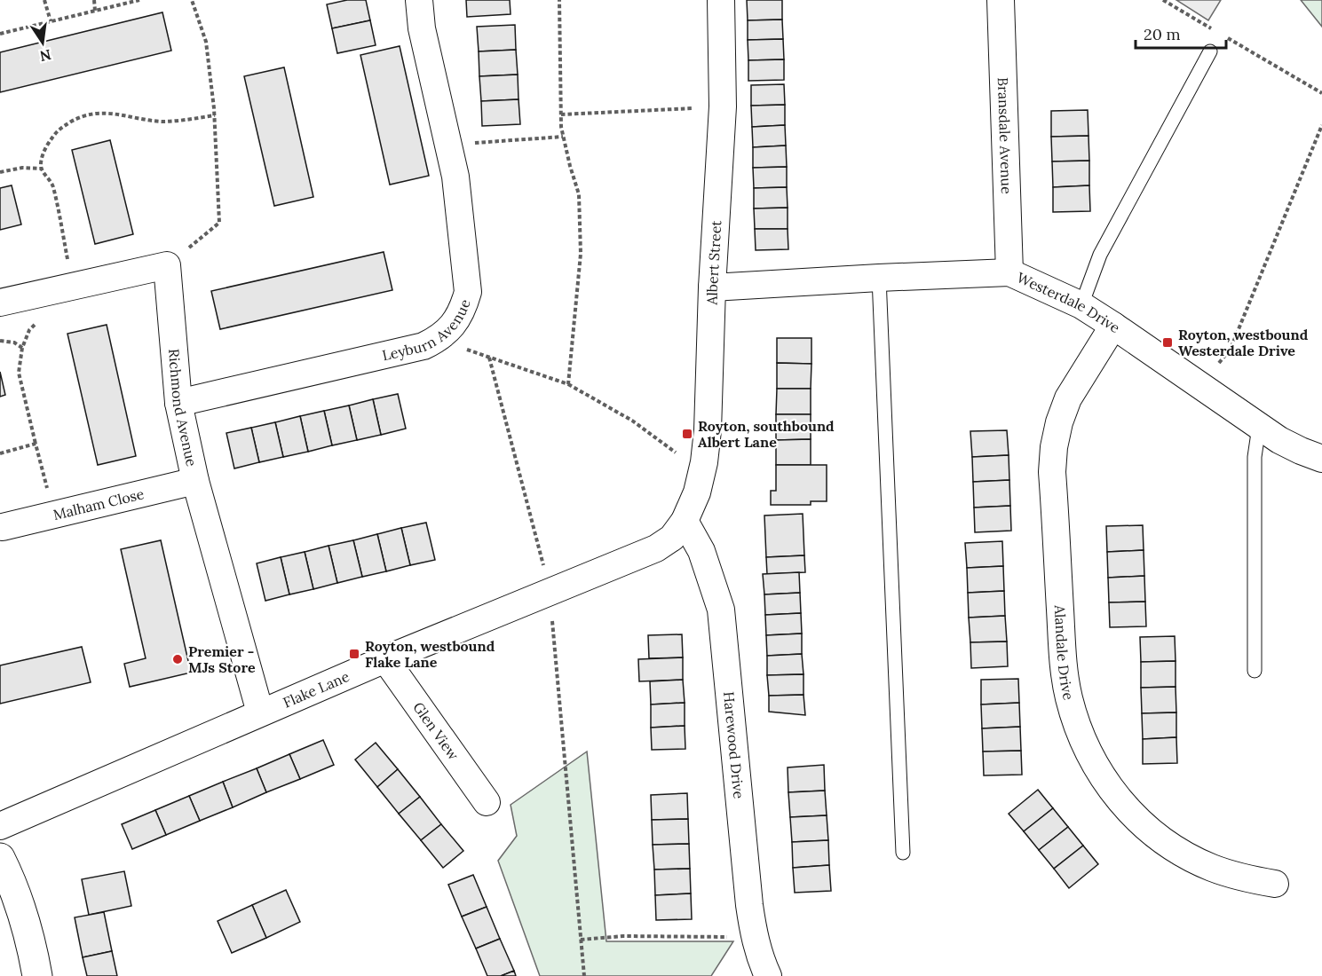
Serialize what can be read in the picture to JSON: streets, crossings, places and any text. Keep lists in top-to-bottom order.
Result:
{
  "streets": {
    "street": [
      "Bransdale Avenue",
      "Albert Street",
      "Westerdale Drive",
      "Leyburn Avenue",
      "Richmond Avenue",
      "Malham Close",
      "Alandale Drive",
      "Flake Lane",
      "Glen View",
      "Harewood Drive"
    ]
  },
  "crossings": [
    ["Bransdale Avenue", "Westerdale Drive"],
    ["Albert Street", "Westerdale Drive"],
    ["Albert Street", "Flake Lane"],
    ["Albert Street", "Harewood Drive"],
    ["Westerdale Drive", "Alandale Drive"],
    ["Leyburn Avenue", "Richmond Avenue"],
    ["Richmond Avenue", "Malham Close"],
    ["Richmond Avenue", "Flake Lane"],
    ["Flake Lane", "Glen View"],
    ["Flake Lane", "Harewood Drive"]
  ],
  "places": {
    "transit": ["Royton, westbound Westerdale Drive", "Royton, southbound Albert Lane", "Royton, westbound Flake Lane"],
    "other": ["Premier - MJs Store"]
  },
  "scale_bar": "20 m",
  "north": "bottom"
}
